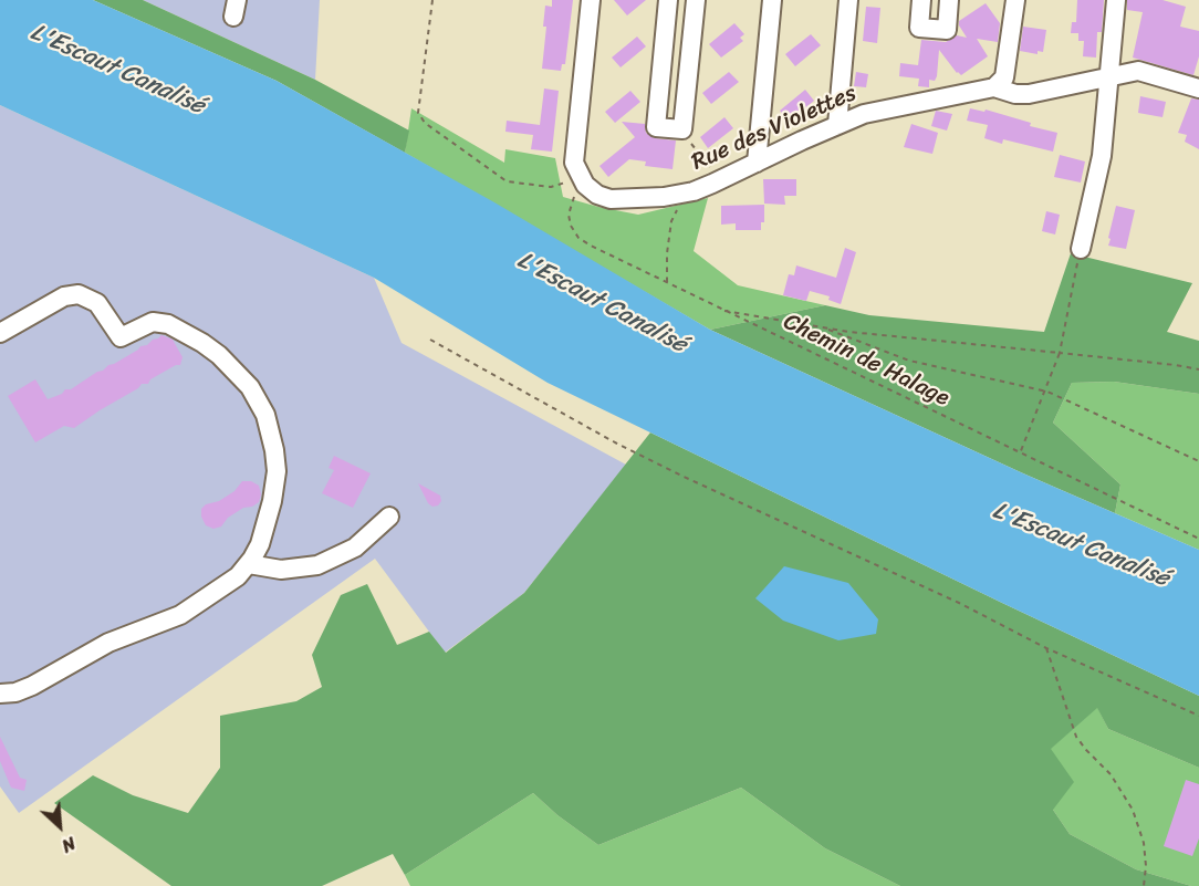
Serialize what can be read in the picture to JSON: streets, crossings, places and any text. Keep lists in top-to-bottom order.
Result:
{
  "streets": {
    "street": ["Rue des Violettes"],
    "path": ["Chemin de Halage"]
  },
  "crossings": [
    ["Rue des Violettes", "Chemin de Halage"]
  ],
  "water": ["L'Escaut Canalisé"],
  "north": "bottom right"
}
